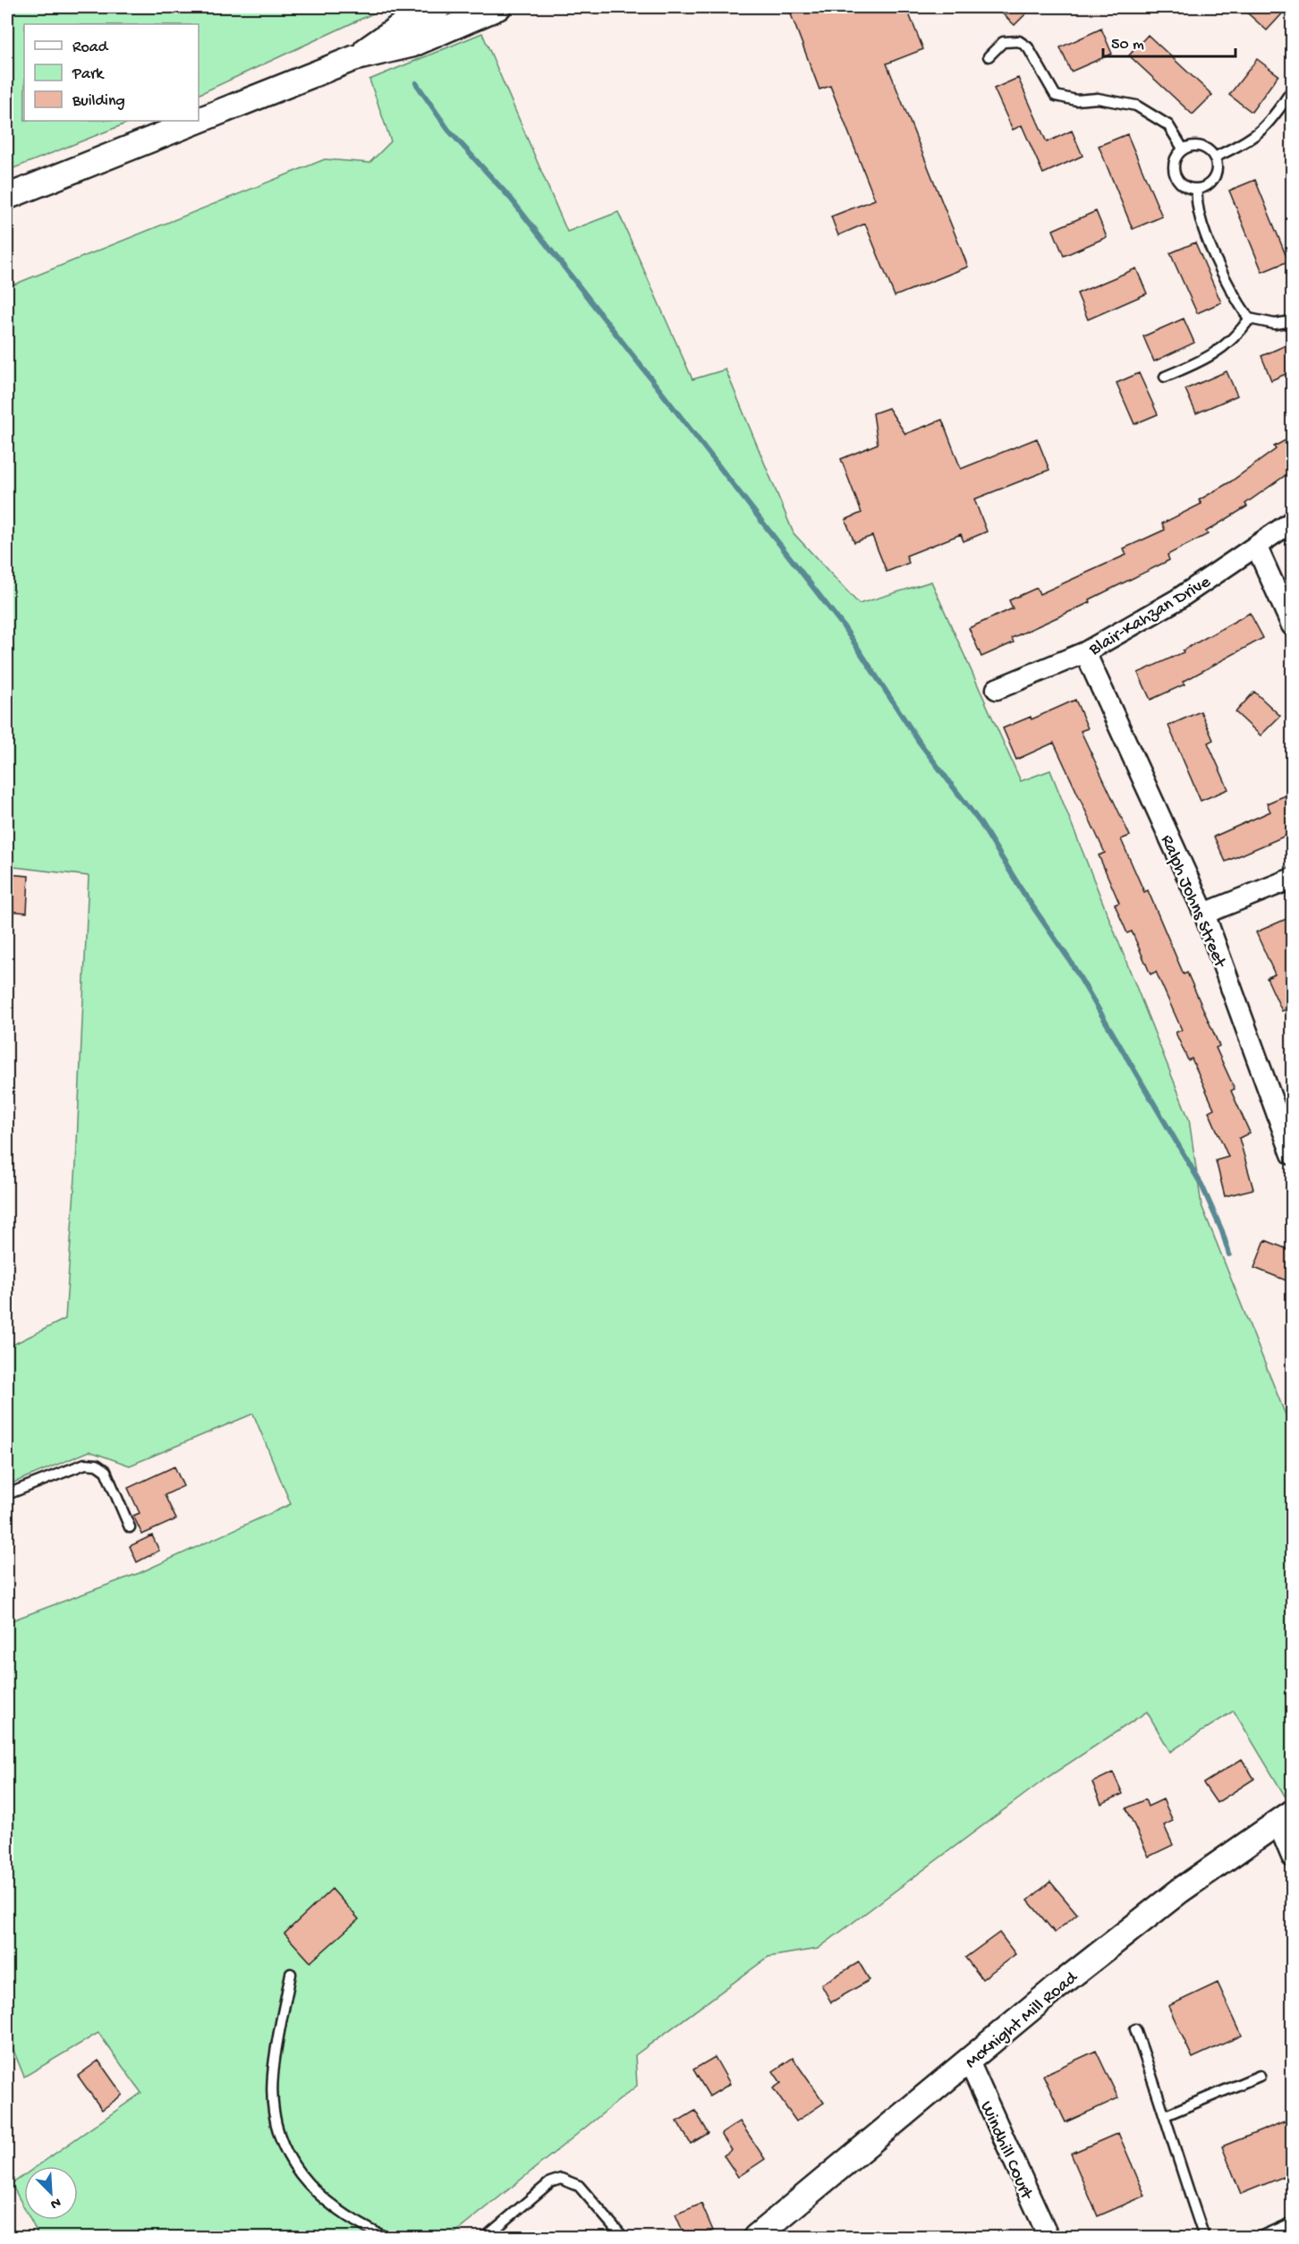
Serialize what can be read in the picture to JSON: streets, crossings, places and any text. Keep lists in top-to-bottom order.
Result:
{
  "streets": {
    "street": [
      "Blair-Kahzan Drive",
      "Ralph Johns Street",
      "McKnight Mill Road",
      "Windhill Court"
    ]
  },
  "crossings": [
    ["Blair-Kahzan Drive", "Ralph Johns Street"],
    ["McKnight Mill Road", "Windhill Court"]
  ],
  "legend": ["Road", "Park", "Building"],
  "scale_bar": "50 m",
  "north": "bottom right"
}
